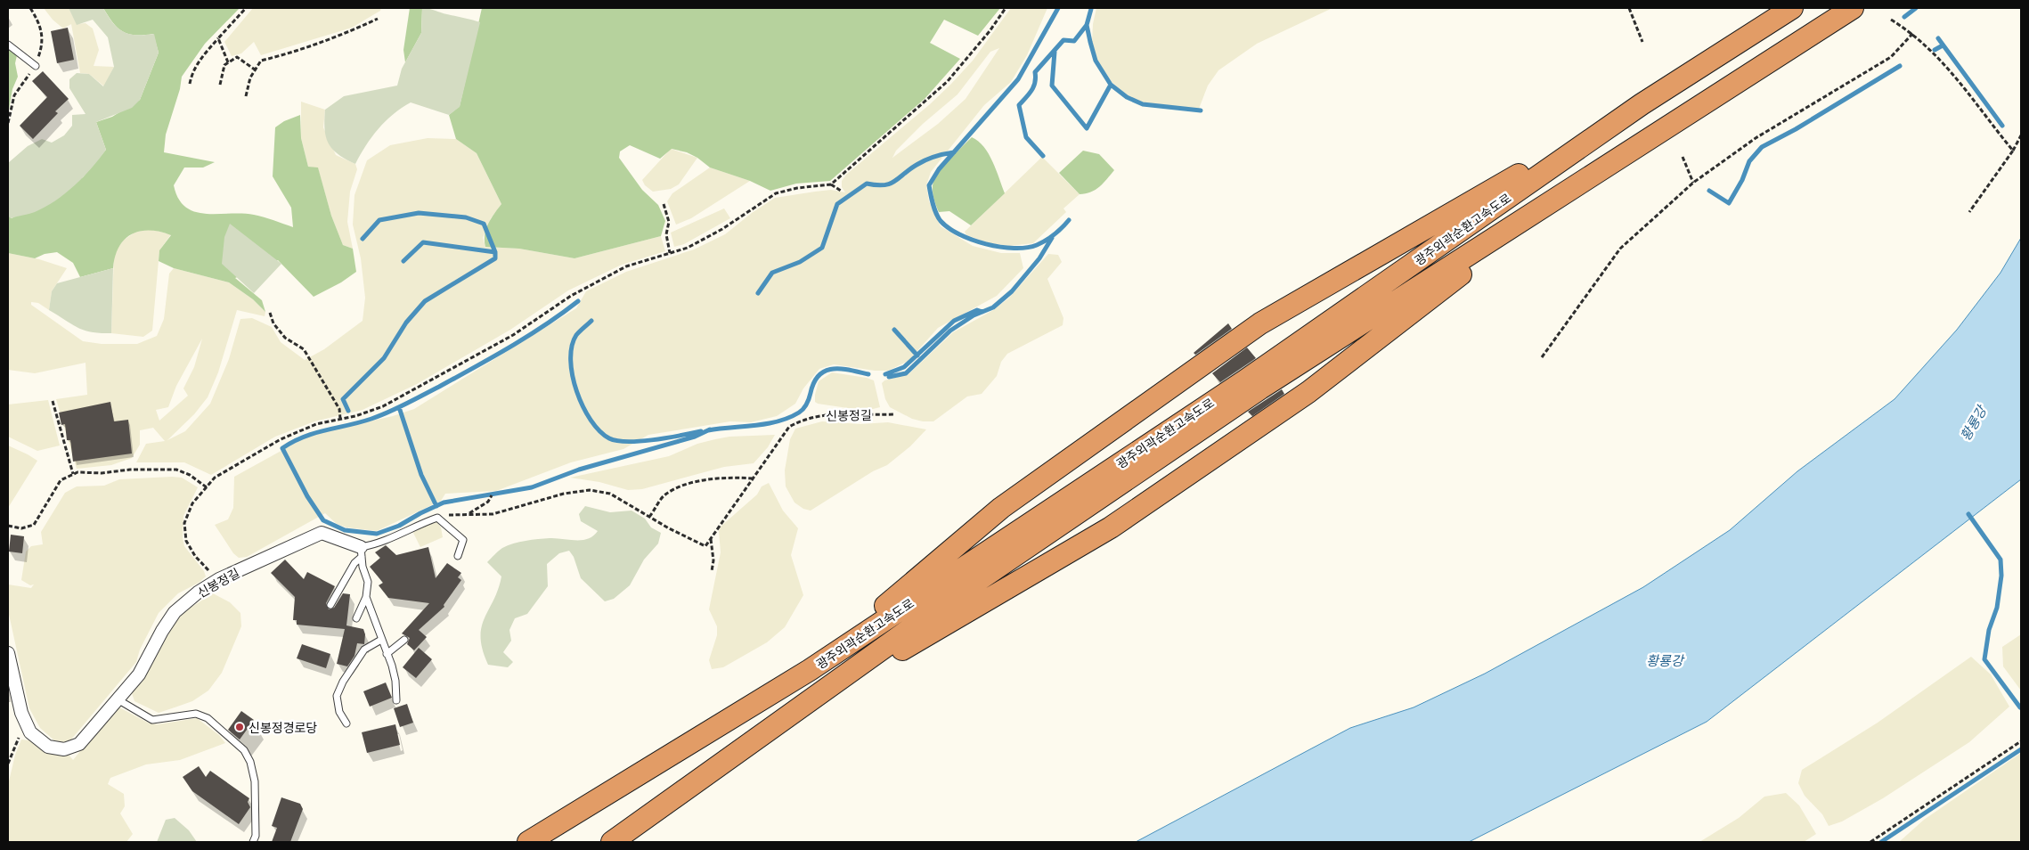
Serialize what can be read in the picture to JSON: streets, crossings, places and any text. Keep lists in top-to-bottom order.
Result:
{
  "streets": {
    "highway": ["광주외곽순환고속도로"],
    "street": ["신봉정길"]
  },
  "water": ["황룡강"],
  "places": ["신봉정경로당"]
}
